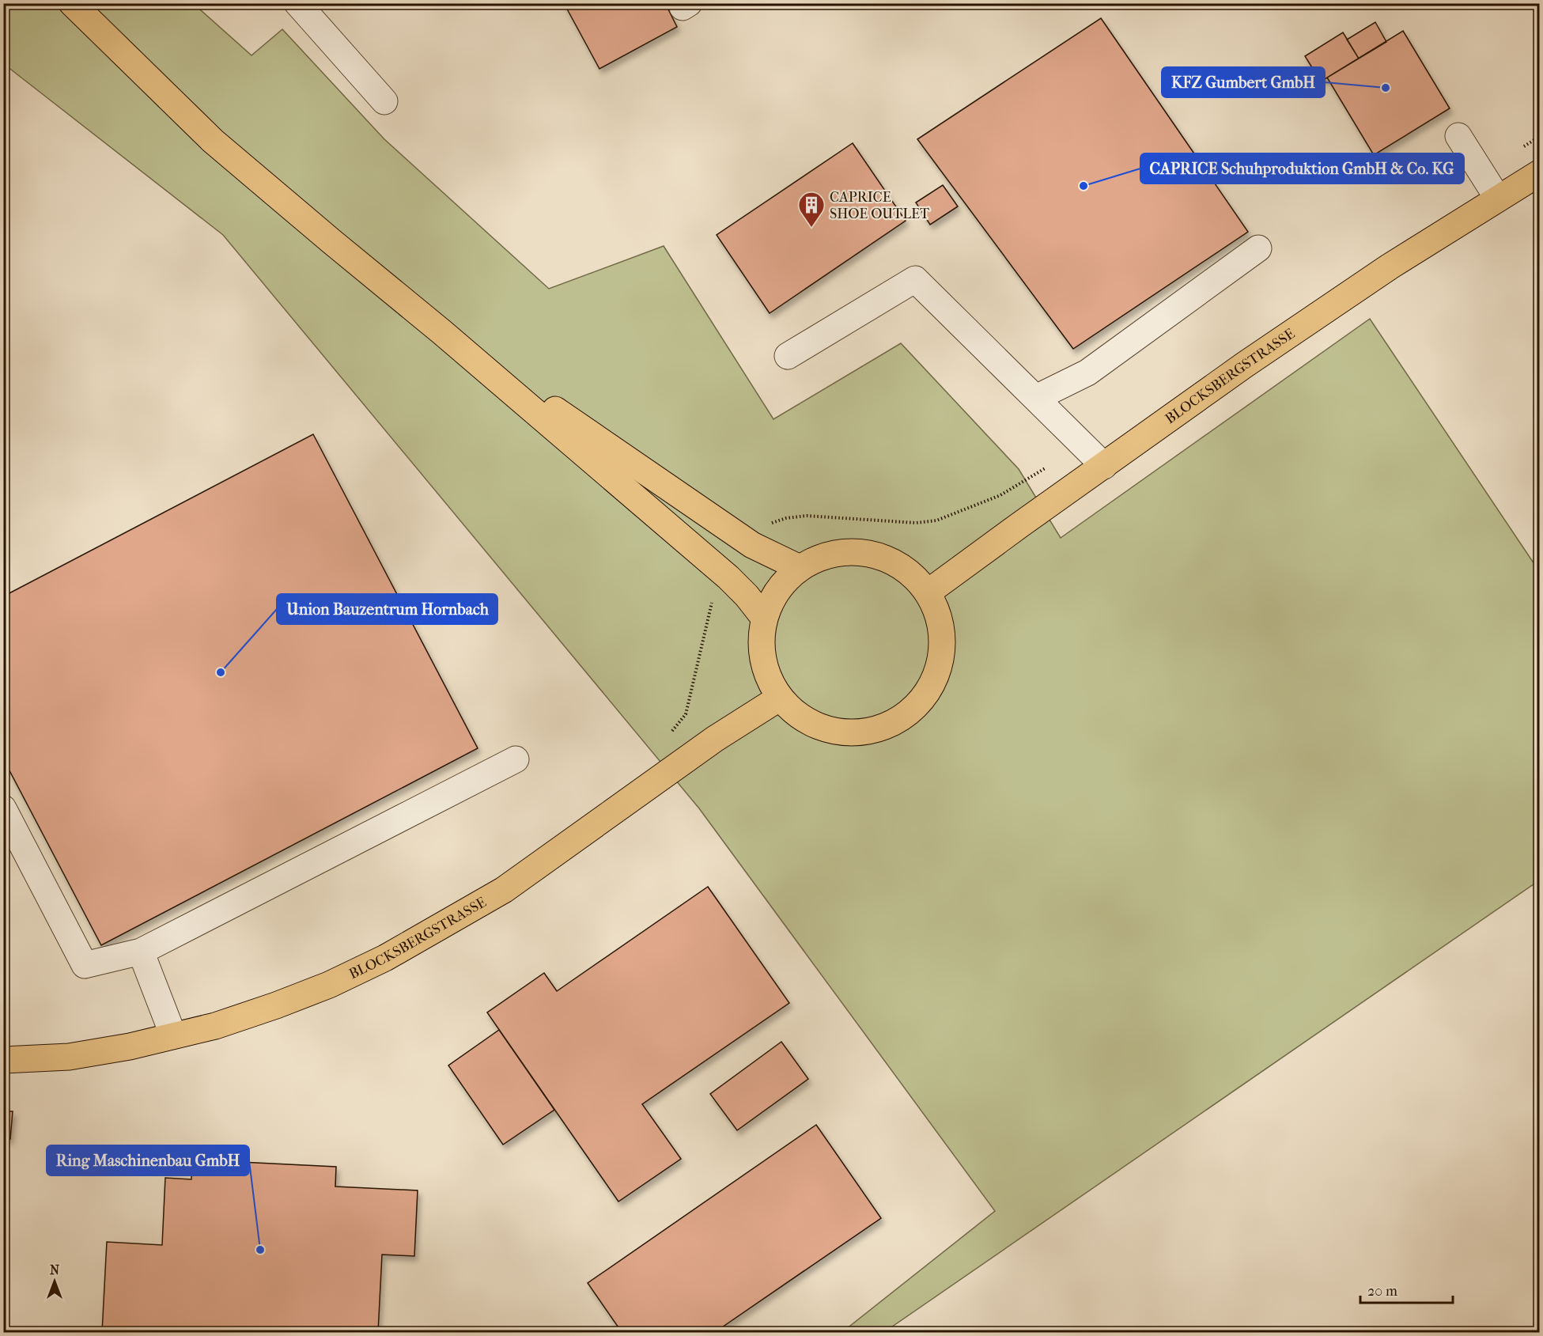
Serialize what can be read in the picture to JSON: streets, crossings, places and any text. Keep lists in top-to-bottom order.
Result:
{
  "streets": {
    "main road": ["BLOCKSBERGSTRASSE"]
  },
  "places": {
    "other": [
      "KFZ Gumbert GmbH",
      "CAPRICE Schuhproduktion GmbH & Co. KG",
      "Union Bauzentrum Hornbach",
      "Ring Maschinenbau GmbH"
    ],
    "building": ["CAPRICE SHOE OUTLET"]
  },
  "scale_bar": "20 m",
  "north": "top"
}
